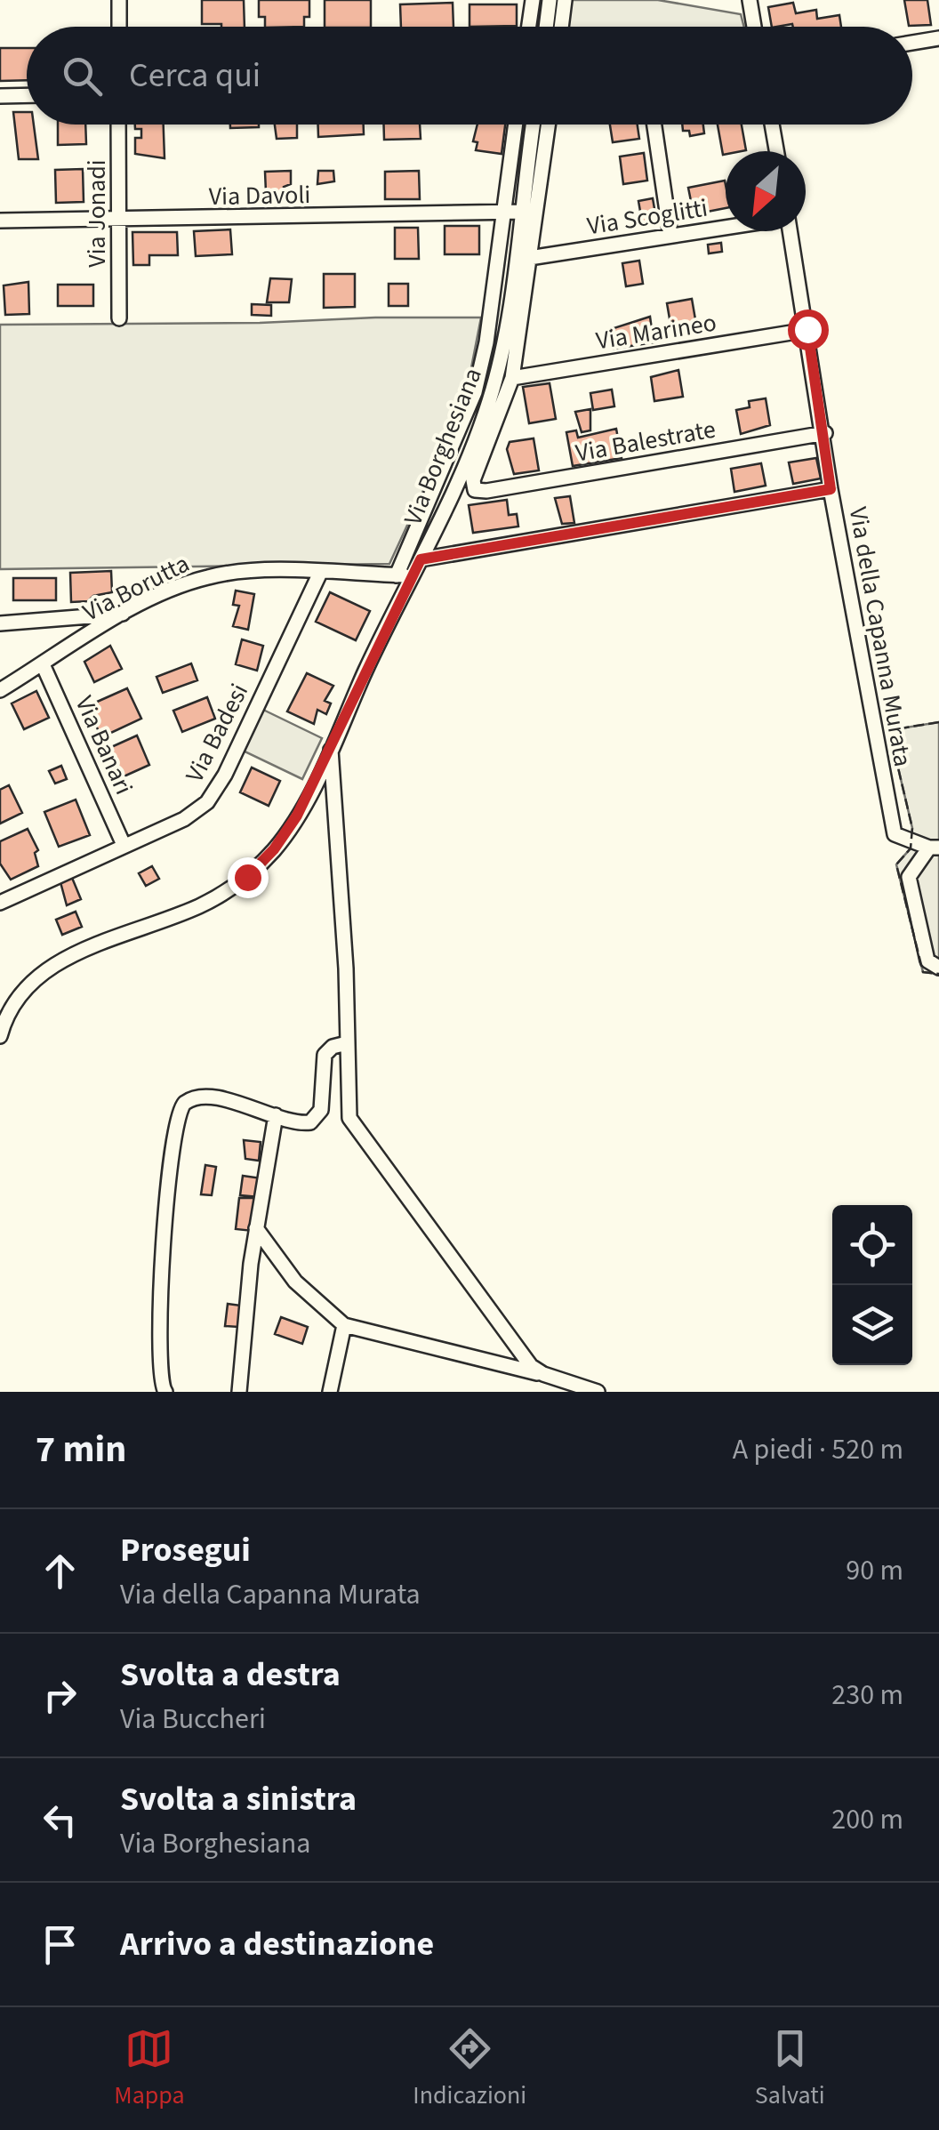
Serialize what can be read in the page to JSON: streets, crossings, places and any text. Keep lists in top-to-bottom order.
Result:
{
  "streets": {
    "street": [
      "Via Davoli",
      "Via Jonadi",
      "Via Scoglitti",
      "Via Marineo",
      "Via Balestrate",
      "Via Borghesiana",
      "Via Borutta",
      "Via della Capanna Murata",
      "Via Badesi",
      "Via Banari"
    ]
  },
  "crossings": [
    ["Via Davoli", "Via Jonadi"],
    ["Via Davoli", "Via Borghesiana"],
    ["Via Scoglitti", "Via Borghesiana"],
    ["Via Marineo", "Via Borghesiana"],
    ["Via Marineo", "Via della Capanna Murata"],
    ["Via Balestrate", "Via Borghesiana"],
    ["Via Balestrate", "Via della Capanna Murata"],
    ["Via Borghesiana", "Via Borutta"],
    ["Via Borutta", "Via Badesi"],
    ["Via Borutta", "Via Banari"],
    ["Via Badesi", "Via Banari"]
  ],
  "north": "bottom left",
  "page": {
    "search": "Cerca qui",
    "heading": ["7 min", "A piedi · 520 m"],
    "list": [
      ["Prosegui", "Via della Capanna Murata", "90 m"],
      ["Svolta a destra", "Via Buccheri", "230 m"],
      ["Svolta a sinistra", "Via Borghesiana", "200 m"],
      "Arrivo a destinazione"
    ],
    "nav": ["Mappa", "Indicazioni", "Salvati"]
  }
}
